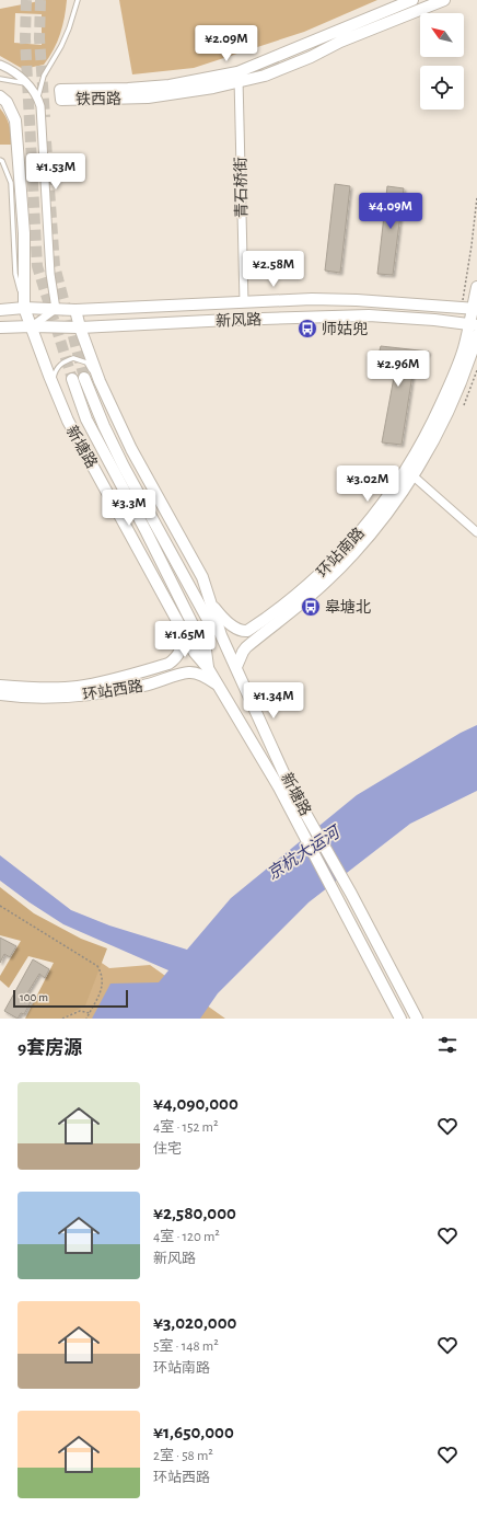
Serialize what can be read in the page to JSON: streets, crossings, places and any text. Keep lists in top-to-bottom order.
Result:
{
  "streets": {
    "main road": [
      "铁西路",
      "新风路",
      "新塘路",
      "环站南路",
      "环站西路"
    ],
    "street": ["青石桥街"]
  },
  "crossings": [
    ["铁西路", "青石桥街"],
    ["青石桥街", "新风路"],
    ["新风路", "新塘路"],
    ["新风路", "环站南路"],
    ["新塘路", "环站南路"],
    ["新塘路", "环站西路"]
  ],
  "water": ["京杭大运河"],
  "places": {
    "bus stop": ["师姑兜", "皋塘北"]
  },
  "scale_bar": "100 m",
  "north": "top left",
  "page": {
    "price": [
      "¥2.09M",
      "¥1.53M",
      "¥4.09M",
      "¥2.58M",
      "¥2.96M",
      "¥3.02M",
      "¥3.3M",
      "¥1.65M",
      "¥1.34M"
    ],
    "scale": "100 m",
    "heading": "9套房源",
    "list": [
      {
        "name": "¥4,090,000",
        "note": "4室 · 152 m² · 住宅"
      },
      {
        "name": "¥2,580,000",
        "note": "4室 · 120 m² · 新风路"
      },
      {
        "name": "¥3,020,000",
        "note": "5室 · 148 m² · 环站南路"
      },
      {
        "name": "¥1,650,000",
        "note": "2室 · 58 m² · 环站西路"
      }
    ]
  }
}
